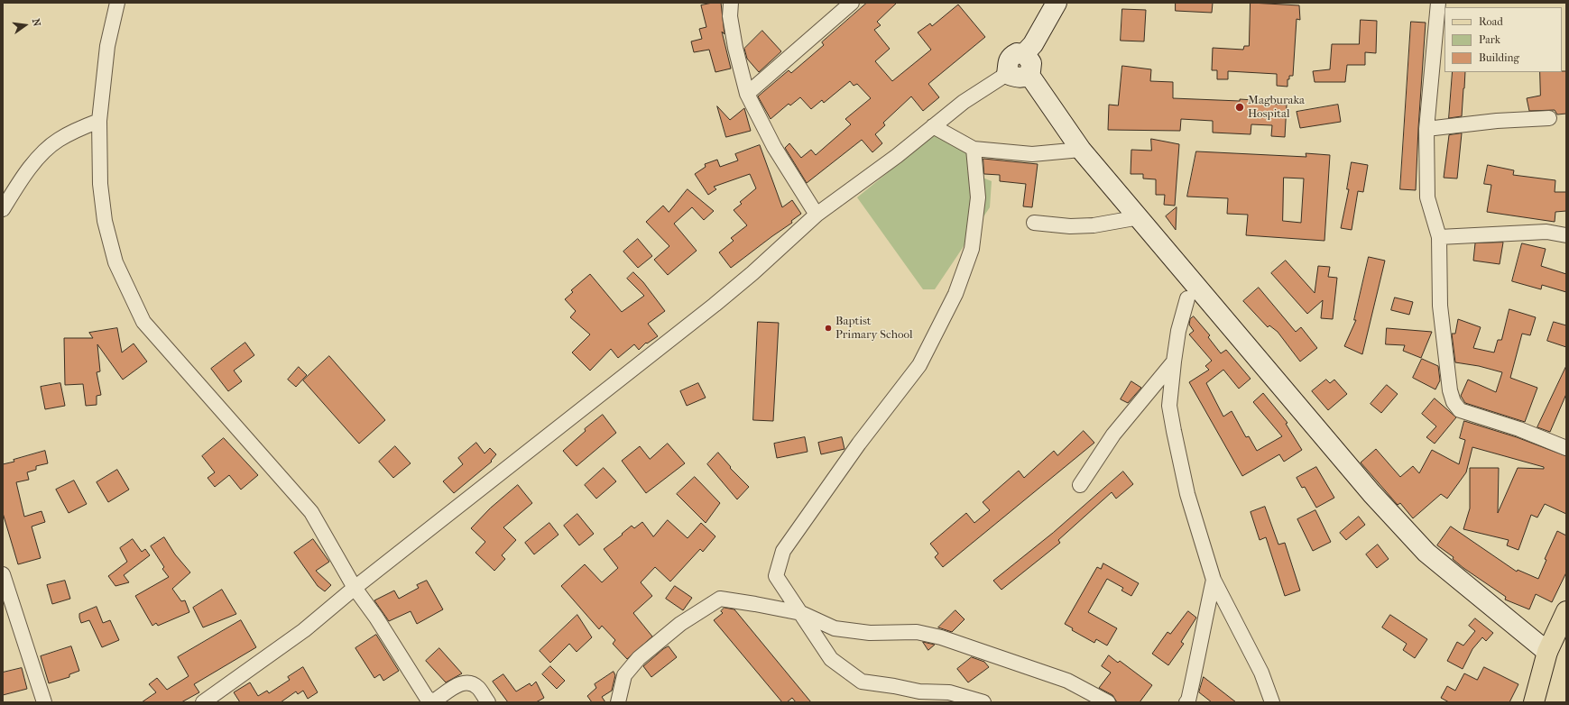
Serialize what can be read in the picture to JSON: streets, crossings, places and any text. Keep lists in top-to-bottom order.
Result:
{
  "places": ["Magburaka Hospital", "Baptist Primary School"],
  "legend": ["Road", "Park", "Building"],
  "north": "right"
}
